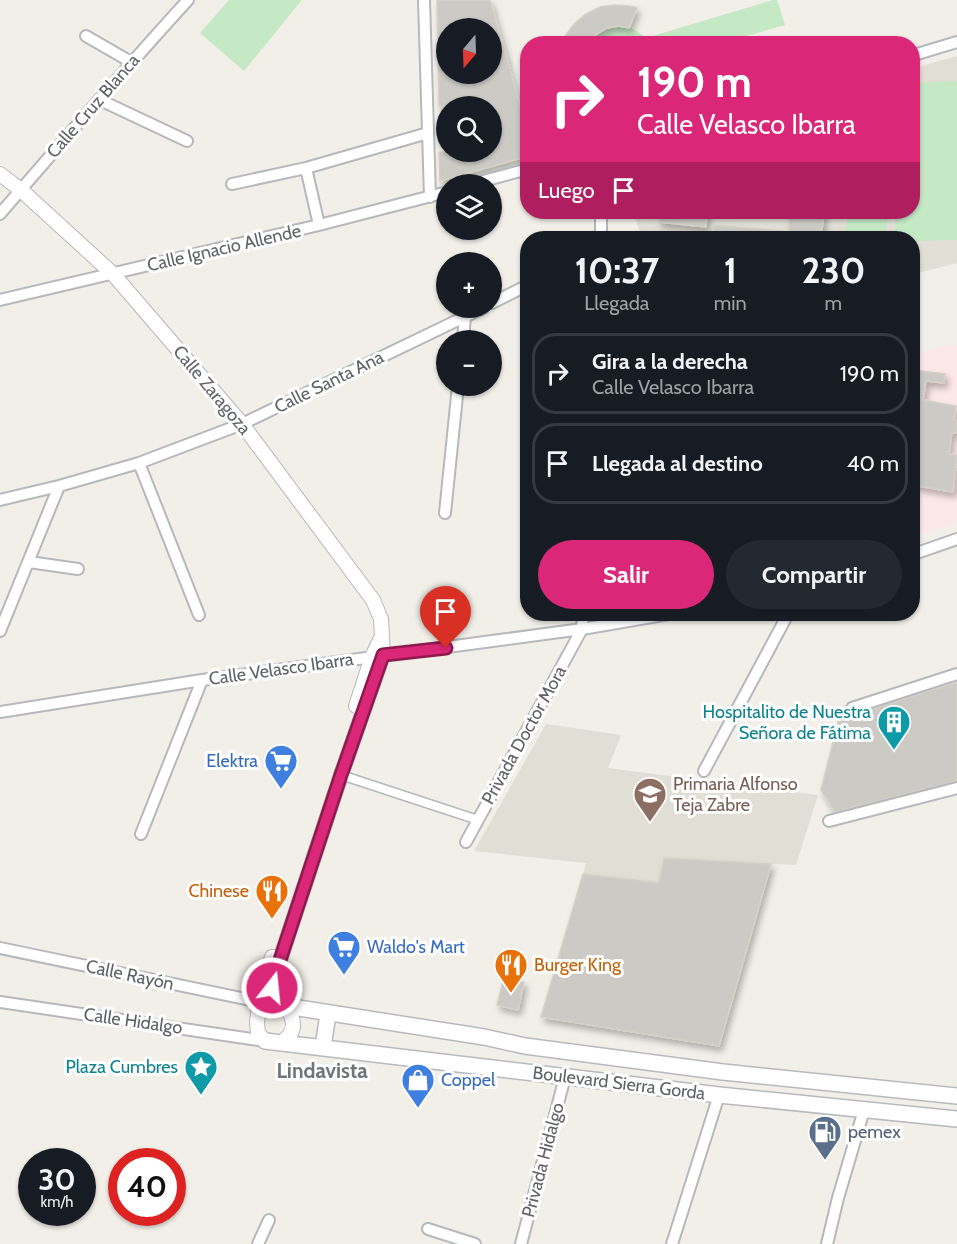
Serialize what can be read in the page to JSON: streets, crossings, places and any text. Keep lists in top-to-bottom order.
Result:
{
  "streets": {
    "main road": ["Boulevard Sierra Gorda"],
    "street": [
      "Calle Cruz Blanca",
      "Calle Ignacio Allende",
      "Calle Santa Ana",
      "Calle Zaragoza",
      "Calle Velasco Ibarra",
      "Privada Doctor Mora",
      "Calle Rayón",
      "Calle Hidalgo",
      "Privada Hidalgo"
    ]
  },
  "crossings": [
    ["Calle Cruz Blanca", "Calle Zaragoza"],
    ["Calle Ignacio Allende", "Calle Zaragoza"],
    ["Calle Santa Ana", "Calle Zaragoza"],
    ["Calle Zaragoza", "Calle Velasco Ibarra"],
    ["Calle Zaragoza", "Calle Rayón"],
    ["Calle Zaragoza", "Calle Hidalgo"],
    ["Calle Zaragoza", "Boulevard Sierra Gorda"],
    ["Calle Velasco Ibarra", "Privada Doctor Mora"],
    ["Calle Rayón", "Calle Hidalgo"],
    ["Calle Rayón", "Boulevard Sierra Gorda"],
    ["Calle Hidalgo", "Boulevard Sierra Gorda"],
    ["Boulevard Sierra Gorda", "Privada Hidalgo"]
  ],
  "districts": ["Lindavista"],
  "places": {
    "building": ["Hospitalito de Nuestra Señora de Fátima"],
    "supermarket": ["Elektra", "Waldo's Mart"],
    "school or university": ["Primaria Alfonso Teja Zabre"],
    "restaurant": ["Chinese", "Burger King"],
    "place": ["Plaza Cumbres"],
    "shop": ["Coppel"],
    "fuel station": ["pemex"]
  },
  "north": "bottom",
  "page": {
    "map_buttons": ["+", "−"],
    "turn": ["190 m", "Calle Velasco Ibarra"],
    "then": "Luego",
    "eta": [
      "10:37",
      "Llegada",
      "1",
      "min",
      "230",
      "m"
    ],
    "list": [
      {
        "name": "Gira a la derecha",
        "note": "Calle Velasco Ibarra",
        "value": "190 m"
      },
      {
        "name": "Llegada al destino",
        "value": "40 m"
      }
    ],
    "buttons": ["Salir", "Compartir"],
    "speed": "30 km/h",
    "limit": "40"
  }
}
